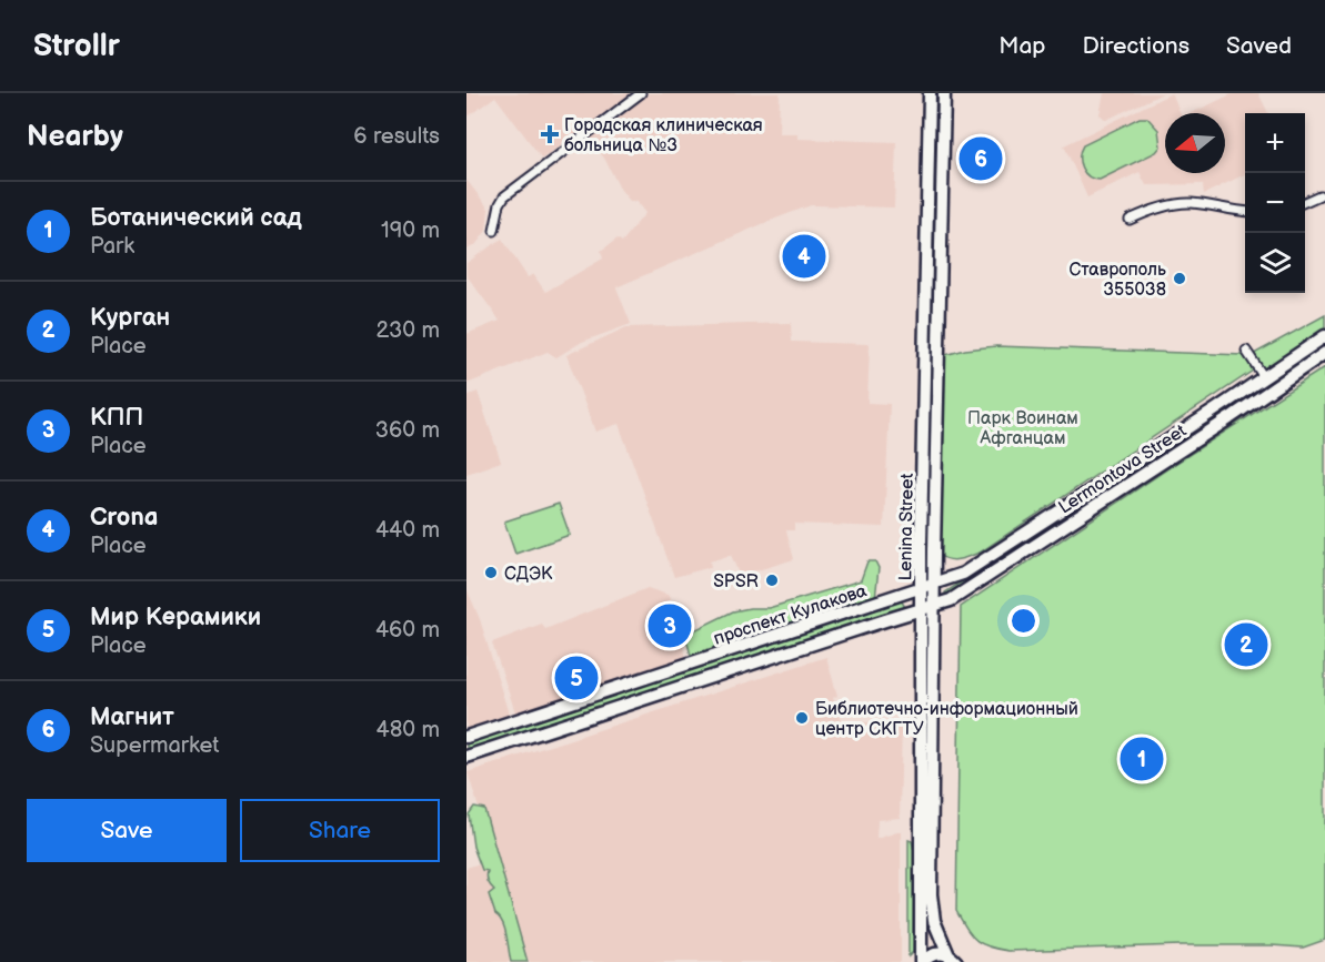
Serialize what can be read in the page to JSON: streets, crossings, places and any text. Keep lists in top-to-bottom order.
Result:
{
  "streets": {
    "main road": ["Lermontova Street", "Lenina Street", "проспект Кулакова"]
  },
  "crossings": [
    ["Lermontova Street", "Lenina Street"],
    ["Lermontova Street", "проспект Кулакова"],
    ["Lenina Street", "проспект Кулакова"]
  ],
  "parks": ["Парк Воинам Афганцам"],
  "places": {
    "health": ["Городская клиническая больница №3"],
    "other": [
      "Ставрополь 355038",
      "СДЭК",
      "SPSR",
      "Библиотечно-информационный центр СКГТУ"
    ]
  },
  "north": "left",
  "page": {
    "header": "Strollr",
    "nav": ["Map", "Directions", "Saved"],
    "heading": ["Nearby", "6 results"],
    "map_buttons": ["+", "−"],
    "pins": [
      "6",
      "4",
      "3",
      "2",
      "5",
      "1"
    ],
    "list": [
      {
        "mark": "1",
        "name": "Ботанический сад",
        "note": "Park",
        "value": "190 m"
      },
      {
        "mark": "2",
        "name": "Курган",
        "note": "Place",
        "value": "230 m"
      },
      {
        "mark": "3",
        "name": "КПП",
        "note": "Place",
        "value": "360 m"
      },
      {
        "mark": "4",
        "name": "Crona",
        "note": "Place",
        "value": "440 m"
      },
      {
        "mark": "5",
        "name": "Мир Керамики",
        "note": "Place",
        "value": "460 m"
      },
      {
        "mark": "6",
        "name": "Магнит",
        "note": "Supermarket",
        "value": "480 m"
      }
    ],
    "buttons": ["Save", "Share"]
  }
}
